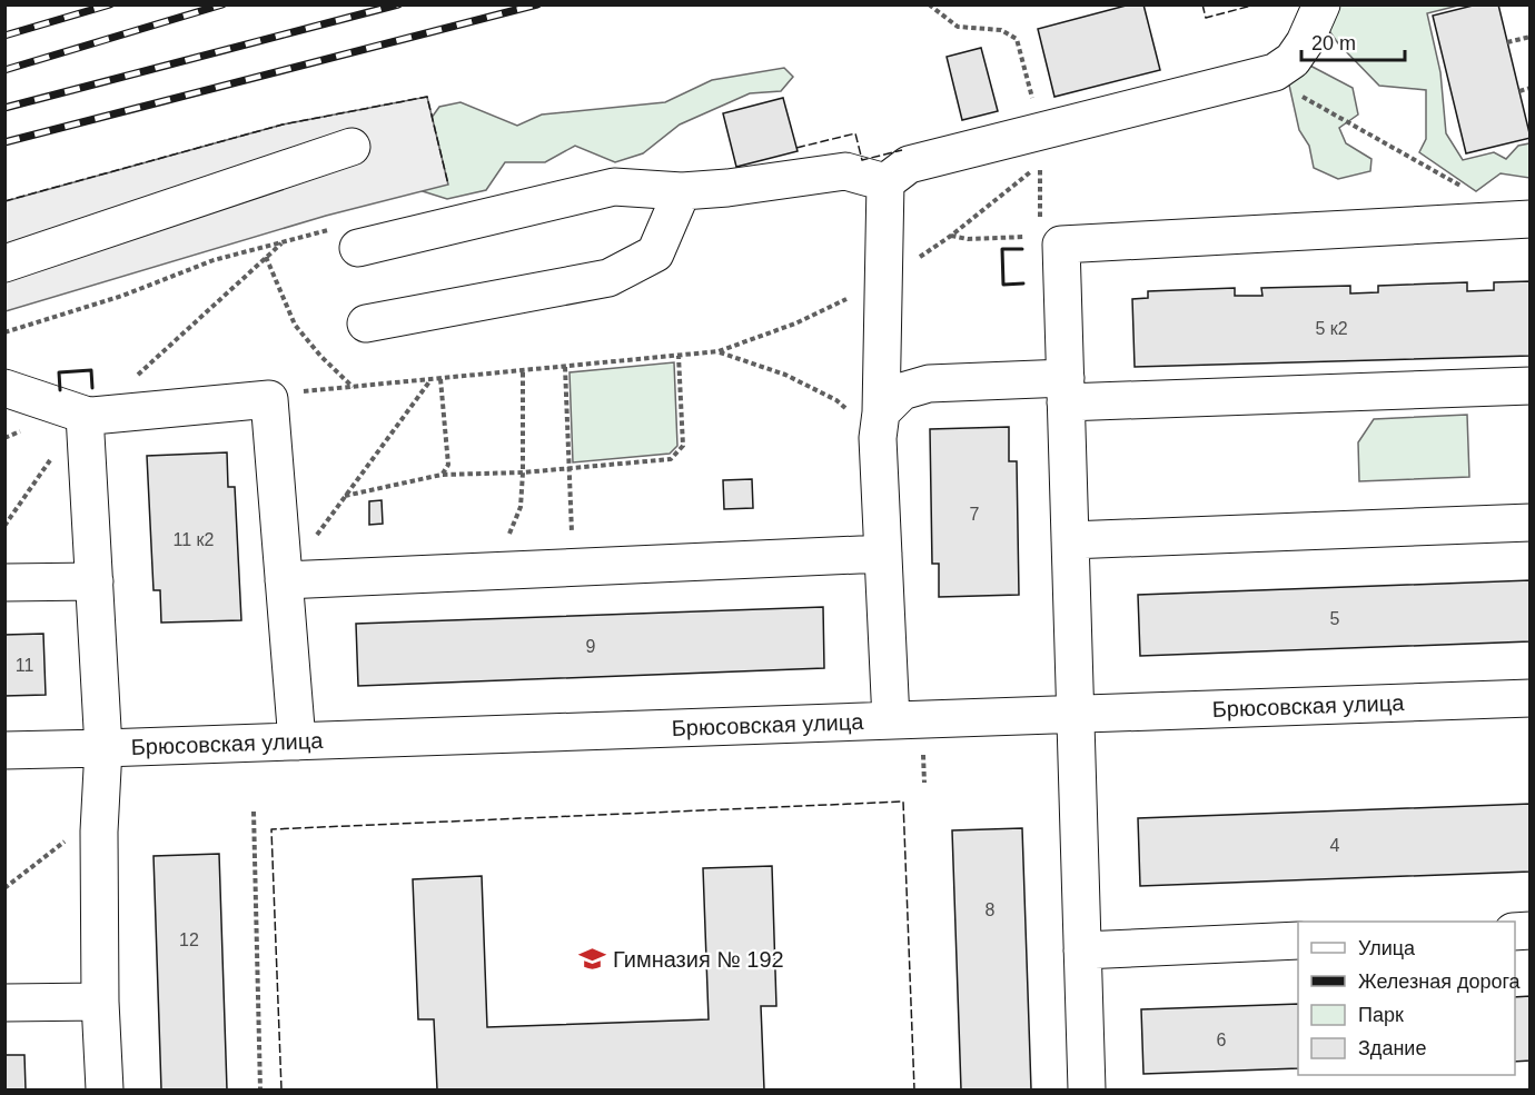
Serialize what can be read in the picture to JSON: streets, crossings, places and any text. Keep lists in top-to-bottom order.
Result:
{
  "streets": {
    "street": ["Брюсовская улица"]
  },
  "places": {
    "school or university": ["Гимназия № 192"]
  },
  "house_numbers": [
    "5 к2",
    "7",
    "11 к2",
    "5",
    "9",
    "11",
    "4",
    "8",
    "12",
    "6"
  ],
  "legend": [
    "Улица",
    "Железная дорога",
    "Парк",
    "Здание"
  ],
  "scale_bar": "20 m"
}
